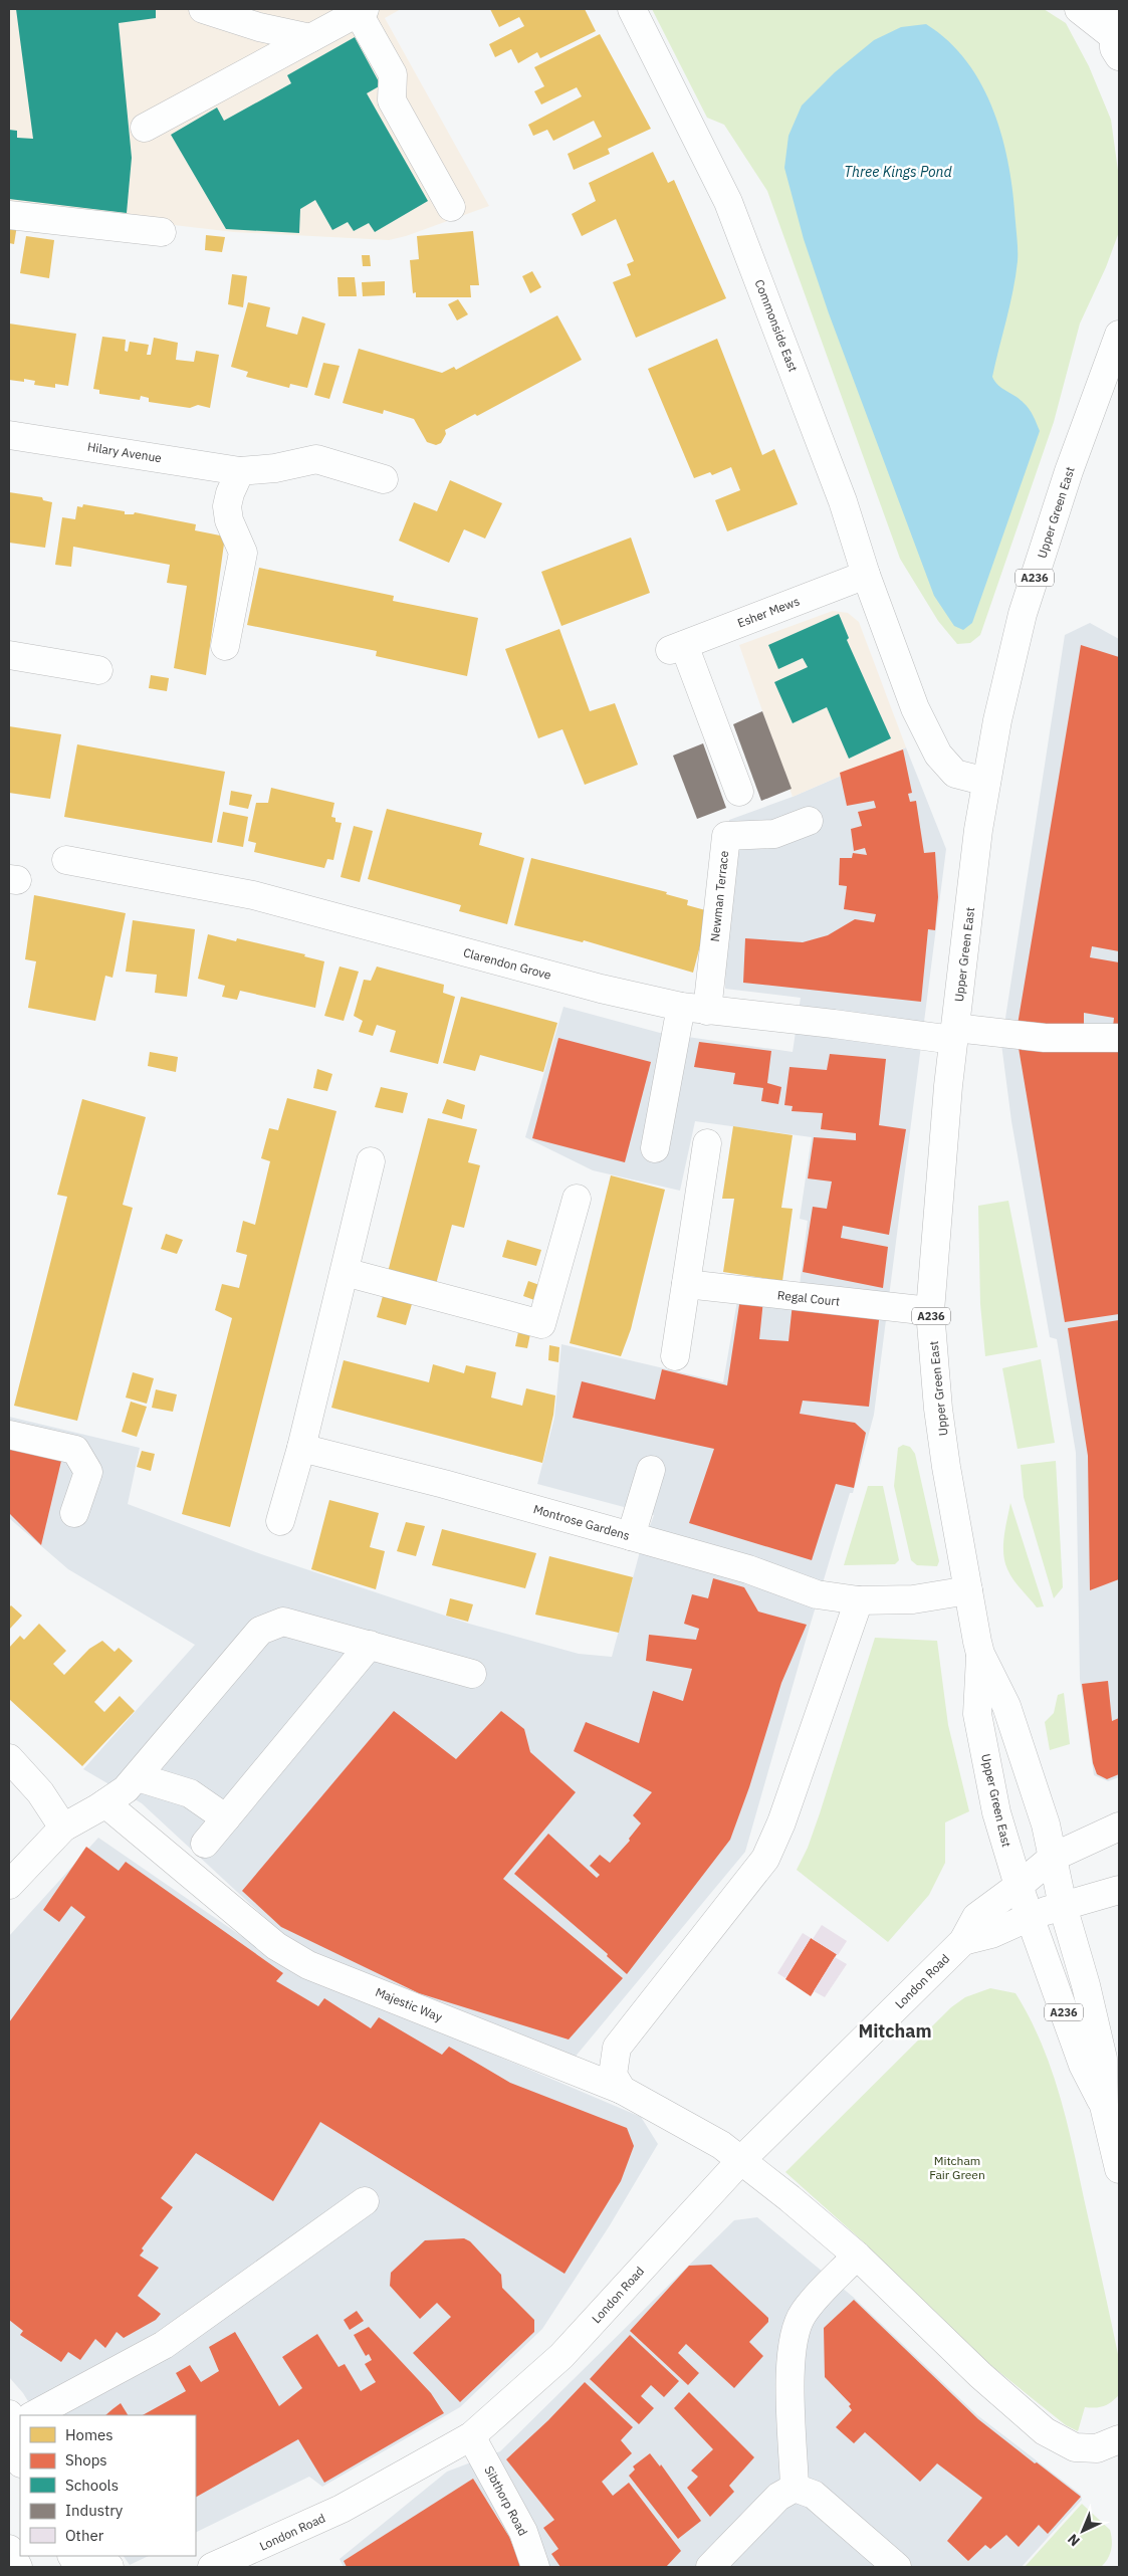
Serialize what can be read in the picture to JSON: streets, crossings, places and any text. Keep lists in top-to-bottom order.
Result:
{
  "streets": {
    "street": [
      "Commonside East",
      "Hilary Avenue",
      "Upper Green East",
      "A236",
      "Esher Mews",
      "Newman Terrace",
      "Clarendon Grove",
      "Regal Court",
      "Montrose Gardens",
      "London Road",
      "Majestic Way",
      "Sibthorp Road"
    ]
  },
  "crossings": [
    ["Commonside East", "Upper Green East"],
    ["Commonside East", "Esher Mews"],
    ["Upper Green East", "A236"],
    ["Upper Green East", "Clarendon Grove"],
    ["Upper Green East", "Regal Court"],
    ["Upper Green East", "London Road"],
    ["Newman Terrace", "Clarendon Grove"],
    ["London Road", "Majestic Way"],
    ["London Road", "Sibthorp Road"]
  ],
  "districts": ["Mitcham"],
  "water": ["Three Kings Pond"],
  "parks": ["Mitcham Fair Green"],
  "legend": [
    "Homes",
    "Shops",
    "Schools",
    "Industry",
    "Other"
  ],
  "north": "bottom left"
}
